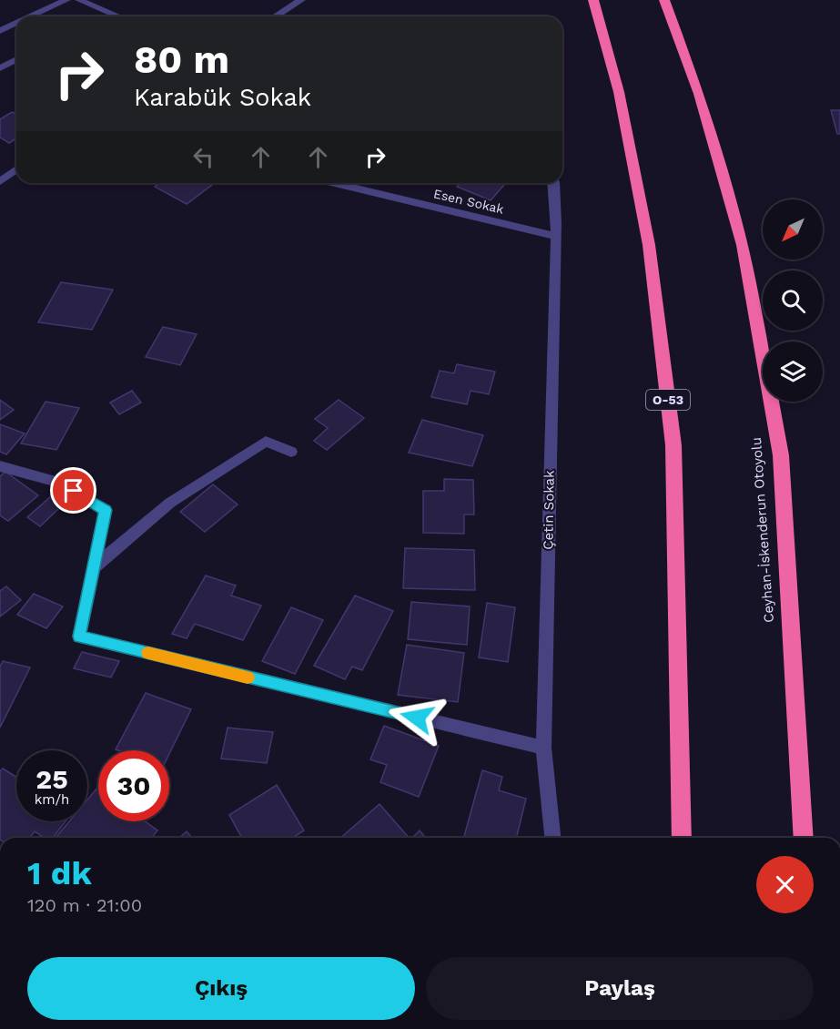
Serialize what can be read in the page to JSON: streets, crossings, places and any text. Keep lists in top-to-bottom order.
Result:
{
  "streets": {
    "highway": ["O-53", "Ceyhan-İskenderun Otoyolu"],
    "street": ["Esen Sokak", "Çetin Sokak"]
  },
  "crossings": [
    ["Esen Sokak", "Çetin Sokak"]
  ],
  "north": "bottom left",
  "page": {
    "turn": ["80 m", "Karabük Sokak"],
    "speed": "25 km/h",
    "limit": "30",
    "heading": ["1 dk", "120 m · 21:00"],
    "buttons": ["Çıkış", "Paylaş"]
  }
}
